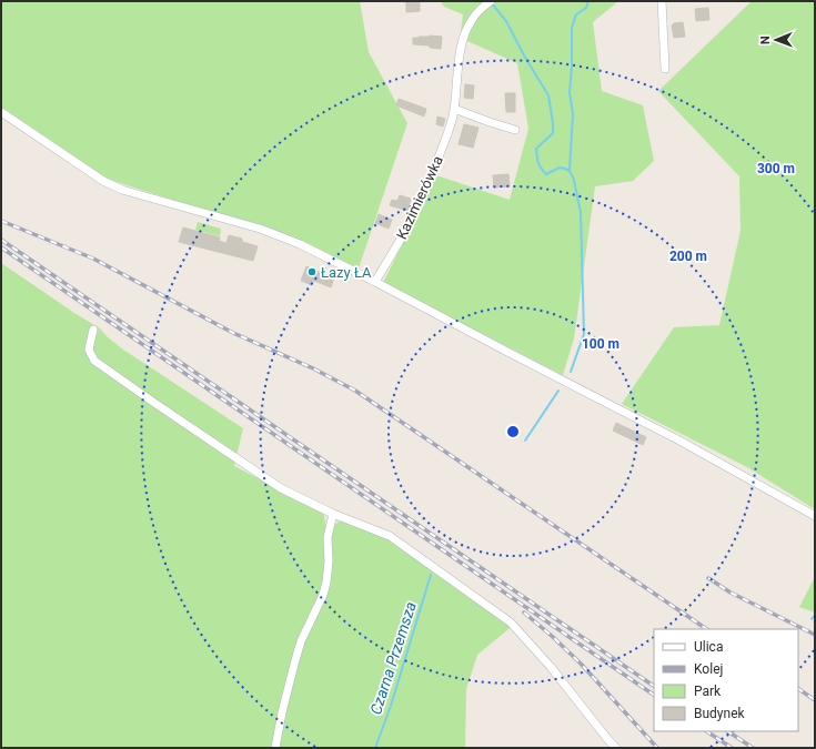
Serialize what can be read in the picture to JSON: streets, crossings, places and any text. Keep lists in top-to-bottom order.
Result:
{
  "streets": {
    "street": ["Kazimierówka"]
  },
  "water": ["Czarna Przemsza"],
  "places": ["Łazy ŁA"],
  "legend": [
    "Ulica",
    "Kolej",
    "Park",
    "Budynek"
  ],
  "north": "left",
  "rings": ["300 m", "200 m", "100 m"]
}
